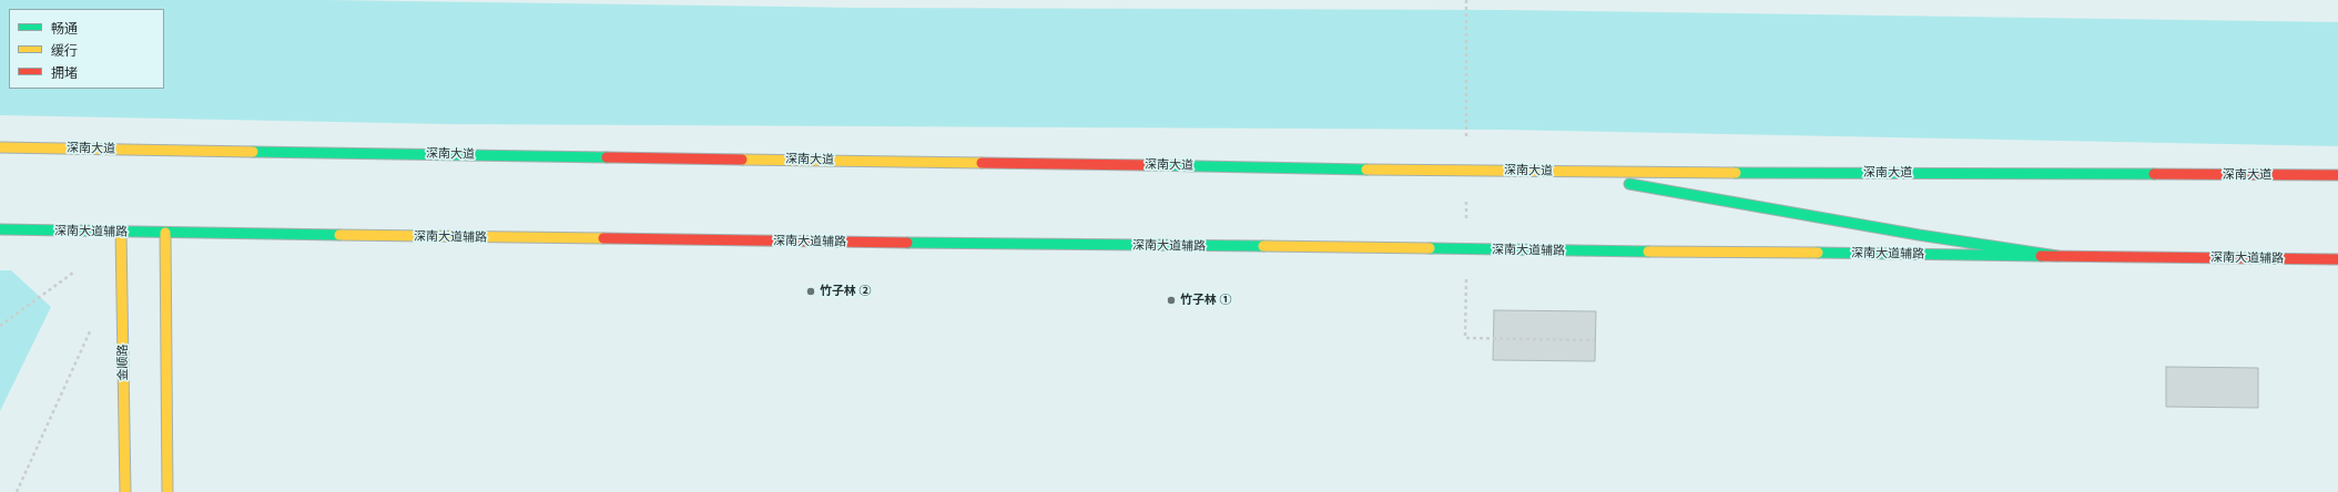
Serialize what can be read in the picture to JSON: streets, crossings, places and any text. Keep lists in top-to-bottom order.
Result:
{
  "streets": {
    "main road": ["深南大道", "深南大道辅路", "金顺路"]
  },
  "crossings": [
    ["深南大道辅路", "金顺路"]
  ],
  "places": ["竹子林 ②", "竹子林 ①"],
  "legend": ["畅通", "缓行", "拥堵"]
}
